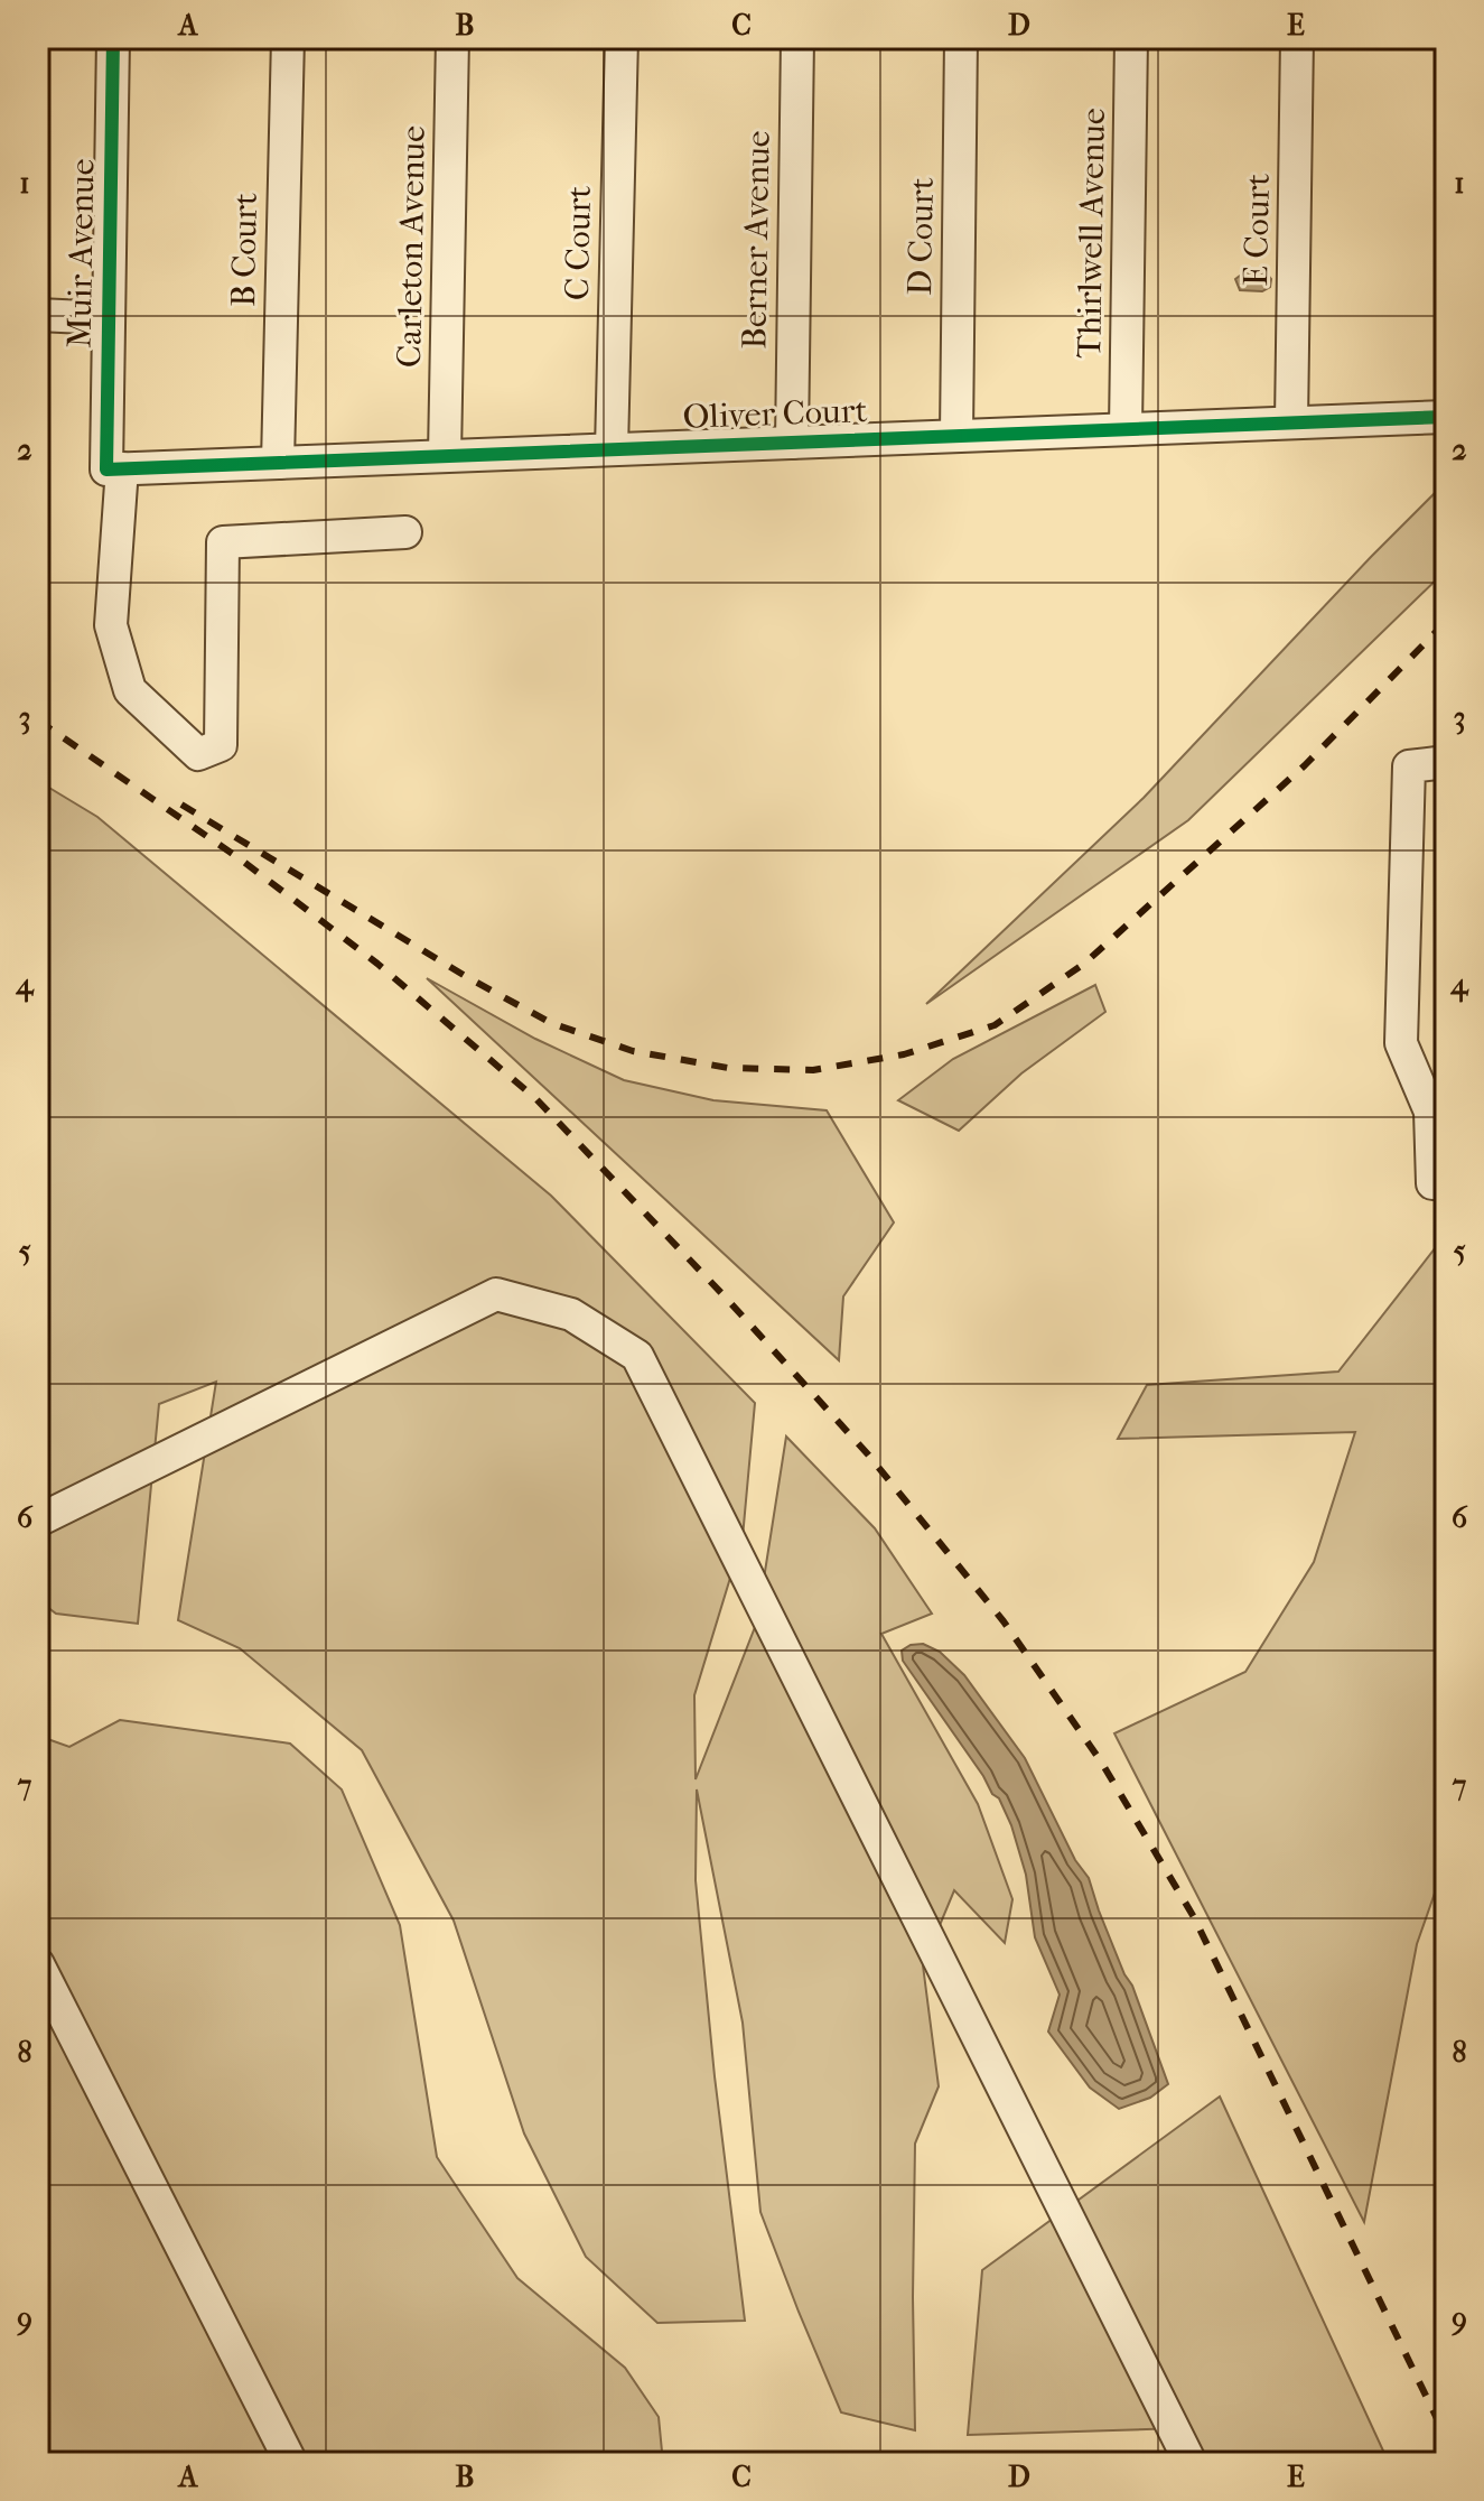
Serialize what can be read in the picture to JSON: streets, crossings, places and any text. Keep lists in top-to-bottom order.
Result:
{
  "streets": {
    "street": [
      "E Court",
      "Thirlwell Avenue",
      "D Court",
      "Berner Avenue",
      "C Court",
      "Carleton Avenue",
      "B Court",
      "Muir Avenue",
      "Oliver Court"
    ]
  },
  "crossings": [
    ["E Court", "Oliver Court"],
    ["Thirlwell Avenue", "Oliver Court"],
    ["D Court", "Oliver Court"],
    ["Berner Avenue", "Oliver Court"],
    ["C Court", "Oliver Court"],
    ["Carleton Avenue", "Oliver Court"],
    ["B Court", "Oliver Court"],
    ["Muir Avenue", "Oliver Court"]
  ],
  "grid": {
    "columns": [
      "A",
      "B",
      "C",
      "D",
      "E"
    ],
    "rows": [
      "1",
      "2",
      "3",
      "4",
      "5",
      "6",
      "7",
      "8",
      "9"
    ]
  }
}
